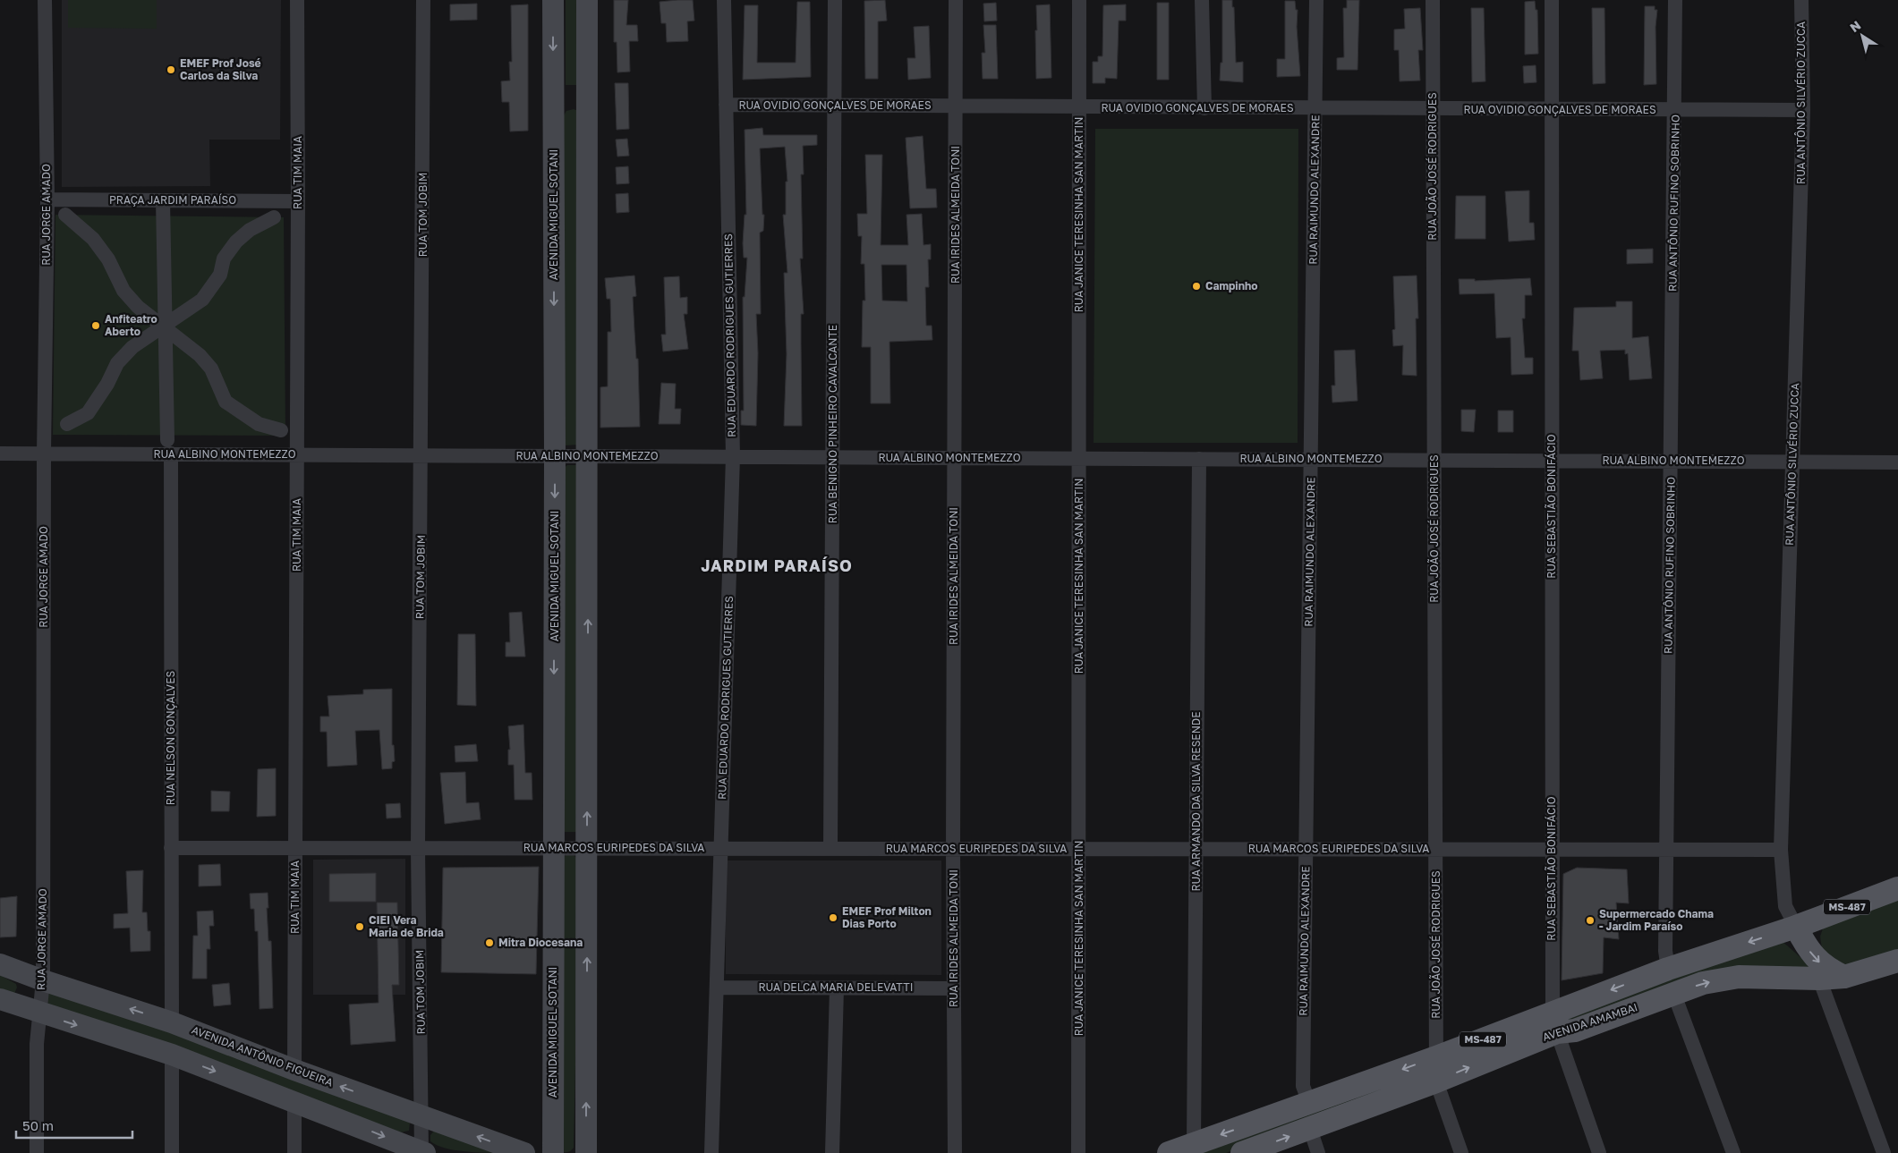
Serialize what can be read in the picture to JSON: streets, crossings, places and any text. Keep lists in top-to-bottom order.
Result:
{
  "streets": {
    "main road": ["MS-487", "AVENIDA AMAMBAI"],
    "street": [
      "RUA ANTÔNIO SILVÉRIO ZUCCA",
      "RUA OVIDIO GONÇALVES DE MORAES",
      "RUA JOÃO JOSÉ RODRIGUES",
      "RUA TIM MAIA",
      "RUA RAIMUNDO ALEXANDRE",
      "PRAÇA JARDIM PARAÍSO",
      "RUA ANTÔNIO RUFINO SOBRINHO",
      "RUA JORGE AMADO",
      "RUA TOM JOBIM",
      "AVENIDA MIGUEL SOTANI",
      "RUA IRIDES ALMEIDA TONI",
      "RUA JANICE TERESINHA SAN MARTIN",
      "RUA EDUARDO RODRIGUES GUTIERRES",
      "RUA BENIGNO PINHEIRO CAVALCANTE",
      "RUA ALBINO MONTEMEZZO",
      "RUA SEBASTIÃO BONIFÁCIO",
      "RUA NELSON GONÇALVES",
      "RUA ARMANDO DA SILVA RESENDE",
      "RUA MARCOS EURIPEDES DA SILVA",
      "RUA DELCA MARIA DELEVATTI",
      "AVENIDA ANTÔNIO FIGUEIRA"
    ]
  },
  "crossings": [
    ["RUA ANTÔNIO SILVÉRIO ZUCCA", "RUA OVIDIO GONÇALVES DE MORAES"],
    ["RUA ANTÔNIO SILVÉRIO ZUCCA", "RUA ALBINO MONTEMEZZO"],
    ["RUA ANTÔNIO SILVÉRIO ZUCCA", "RUA MARCOS EURIPEDES DA SILVA"],
    ["RUA ANTÔNIO SILVÉRIO ZUCCA", "MS-487"],
    ["RUA ANTÔNIO SILVÉRIO ZUCCA", "AVENIDA AMAMBAI"],
    ["RUA OVIDIO GONÇALVES DE MORAES", "RUA JOÃO JOSÉ RODRIGUES"],
    ["RUA OVIDIO GONÇALVES DE MORAES", "RUA RAIMUNDO ALEXANDRE"],
    ["RUA OVIDIO GONÇALVES DE MORAES", "RUA ANTÔNIO RUFINO SOBRINHO"],
    ["RUA OVIDIO GONÇALVES DE MORAES", "RUA IRIDES ALMEIDA TONI"],
    ["RUA OVIDIO GONÇALVES DE MORAES", "RUA JANICE TERESINHA SAN MARTIN"],
    ["RUA OVIDIO GONÇALVES DE MORAES", "RUA EDUARDO RODRIGUES GUTIERRES"],
    ["RUA OVIDIO GONÇALVES DE MORAES", "RUA BENIGNO PINHEIRO CAVALCANTE"],
    ["RUA OVIDIO GONÇALVES DE MORAES", "RUA SEBASTIÃO BONIFÁCIO"],
    ["RUA JOÃO JOSÉ RODRIGUES", "RUA ALBINO MONTEMEZZO"],
    ["RUA JOÃO JOSÉ RODRIGUES", "RUA MARCOS EURIPEDES DA SILVA"],
    ["RUA JOÃO JOSÉ RODRIGUES", "AVENIDA AMAMBAI"],
    ["RUA TIM MAIA", "PRAÇA JARDIM PARAÍSO"],
    ["RUA TIM MAIA", "RUA ALBINO MONTEMEZZO"],
    ["RUA TIM MAIA", "RUA MARCOS EURIPEDES DA SILVA"],
    ["RUA TIM MAIA", "AVENIDA ANTÔNIO FIGUEIRA"],
    ["RUA RAIMUNDO ALEXANDRE", "RUA ALBINO MONTEMEZZO"],
    ["RUA RAIMUNDO ALEXANDRE", "RUA MARCOS EURIPEDES DA SILVA"],
    ["RUA RAIMUNDO ALEXANDRE", "AVENIDA AMAMBAI"],
    ["PRAÇA JARDIM PARAÍSO", "RUA JORGE AMADO"],
    ["PRAÇA JARDIM PARAÍSO", "RUA NELSON GONÇALVES"],
    ["RUA ANTÔNIO RUFINO SOBRINHO", "RUA ALBINO MONTEMEZZO"],
    ["RUA ANTÔNIO RUFINO SOBRINHO", "RUA MARCOS EURIPEDES DA SILVA"],
    ["RUA ANTÔNIO RUFINO SOBRINHO", "AVENIDA AMAMBAI"],
    ["RUA JORGE AMADO", "RUA ALBINO MONTEMEZZO"],
    ["RUA JORGE AMADO", "AVENIDA ANTÔNIO FIGUEIRA"],
    ["RUA TOM JOBIM", "RUA ALBINO MONTEMEZZO"],
    ["RUA TOM JOBIM", "RUA MARCOS EURIPEDES DA SILVA"],
    ["RUA TOM JOBIM", "AVENIDA ANTÔNIO FIGUEIRA"],
    ["AVENIDA MIGUEL SOTANI", "RUA ALBINO MONTEMEZZO"],
    ["AVENIDA MIGUEL SOTANI", "RUA MARCOS EURIPEDES DA SILVA"],
    ["RUA IRIDES ALMEIDA TONI", "RUA ALBINO MONTEMEZZO"],
    ["RUA IRIDES ALMEIDA TONI", "RUA MARCOS EURIPEDES DA SILVA"],
    ["RUA IRIDES ALMEIDA TONI", "RUA DELCA MARIA DELEVATTI"],
    ["RUA JANICE TERESINHA SAN MARTIN", "RUA ALBINO MONTEMEZZO"],
    ["RUA JANICE TERESINHA SAN MARTIN", "RUA MARCOS EURIPEDES DA SILVA"],
    ["RUA EDUARDO RODRIGUES GUTIERRES", "RUA ALBINO MONTEMEZZO"],
    ["RUA EDUARDO RODRIGUES GUTIERRES", "RUA MARCOS EURIPEDES DA SILVA"],
    ["RUA EDUARDO RODRIGUES GUTIERRES", "RUA DELCA MARIA DELEVATTI"],
    ["RUA BENIGNO PINHEIRO CAVALCANTE", "RUA ALBINO MONTEMEZZO"],
    ["RUA BENIGNO PINHEIRO CAVALCANTE", "RUA MARCOS EURIPEDES DA SILVA"],
    ["RUA ALBINO MONTEMEZZO", "RUA SEBASTIÃO BONIFÁCIO"],
    ["RUA ALBINO MONTEMEZZO", "RUA NELSON GONÇALVES"],
    ["RUA ALBINO MONTEMEZZO", "RUA ARMANDO DA SILVA RESENDE"],
    ["RUA SEBASTIÃO BONIFÁCIO", "RUA MARCOS EURIPEDES DA SILVA"],
    ["RUA SEBASTIÃO BONIFÁCIO", "AVENIDA AMAMBAI"],
    ["RUA NELSON GONÇALVES", "RUA MARCOS EURIPEDES DA SILVA"],
    ["RUA NELSON GONÇALVES", "AVENIDA ANTÔNIO FIGUEIRA"],
    ["RUA ARMANDO DA SILVA RESENDE", "RUA MARCOS EURIPEDES DA SILVA"],
    ["RUA ARMANDO DA SILVA RESENDE", "AVENIDA AMAMBAI"],
    ["MS-487", "AVENIDA AMAMBAI"]
  ],
  "districts": ["JARDIM PARAÍSO"],
  "places": [
    "EMEF Prof José Carlos da Silva",
    "Campinho",
    "Anfiteatro Aberto",
    "EMEF Prof Milton Dias Porto",
    "Supermercado Chama - Jardim Paraíso",
    "CIEI Vera Maria de Brida",
    "Mitra Diocesana"
  ],
  "scale_bar": "50 m",
  "north": "top left"
}
